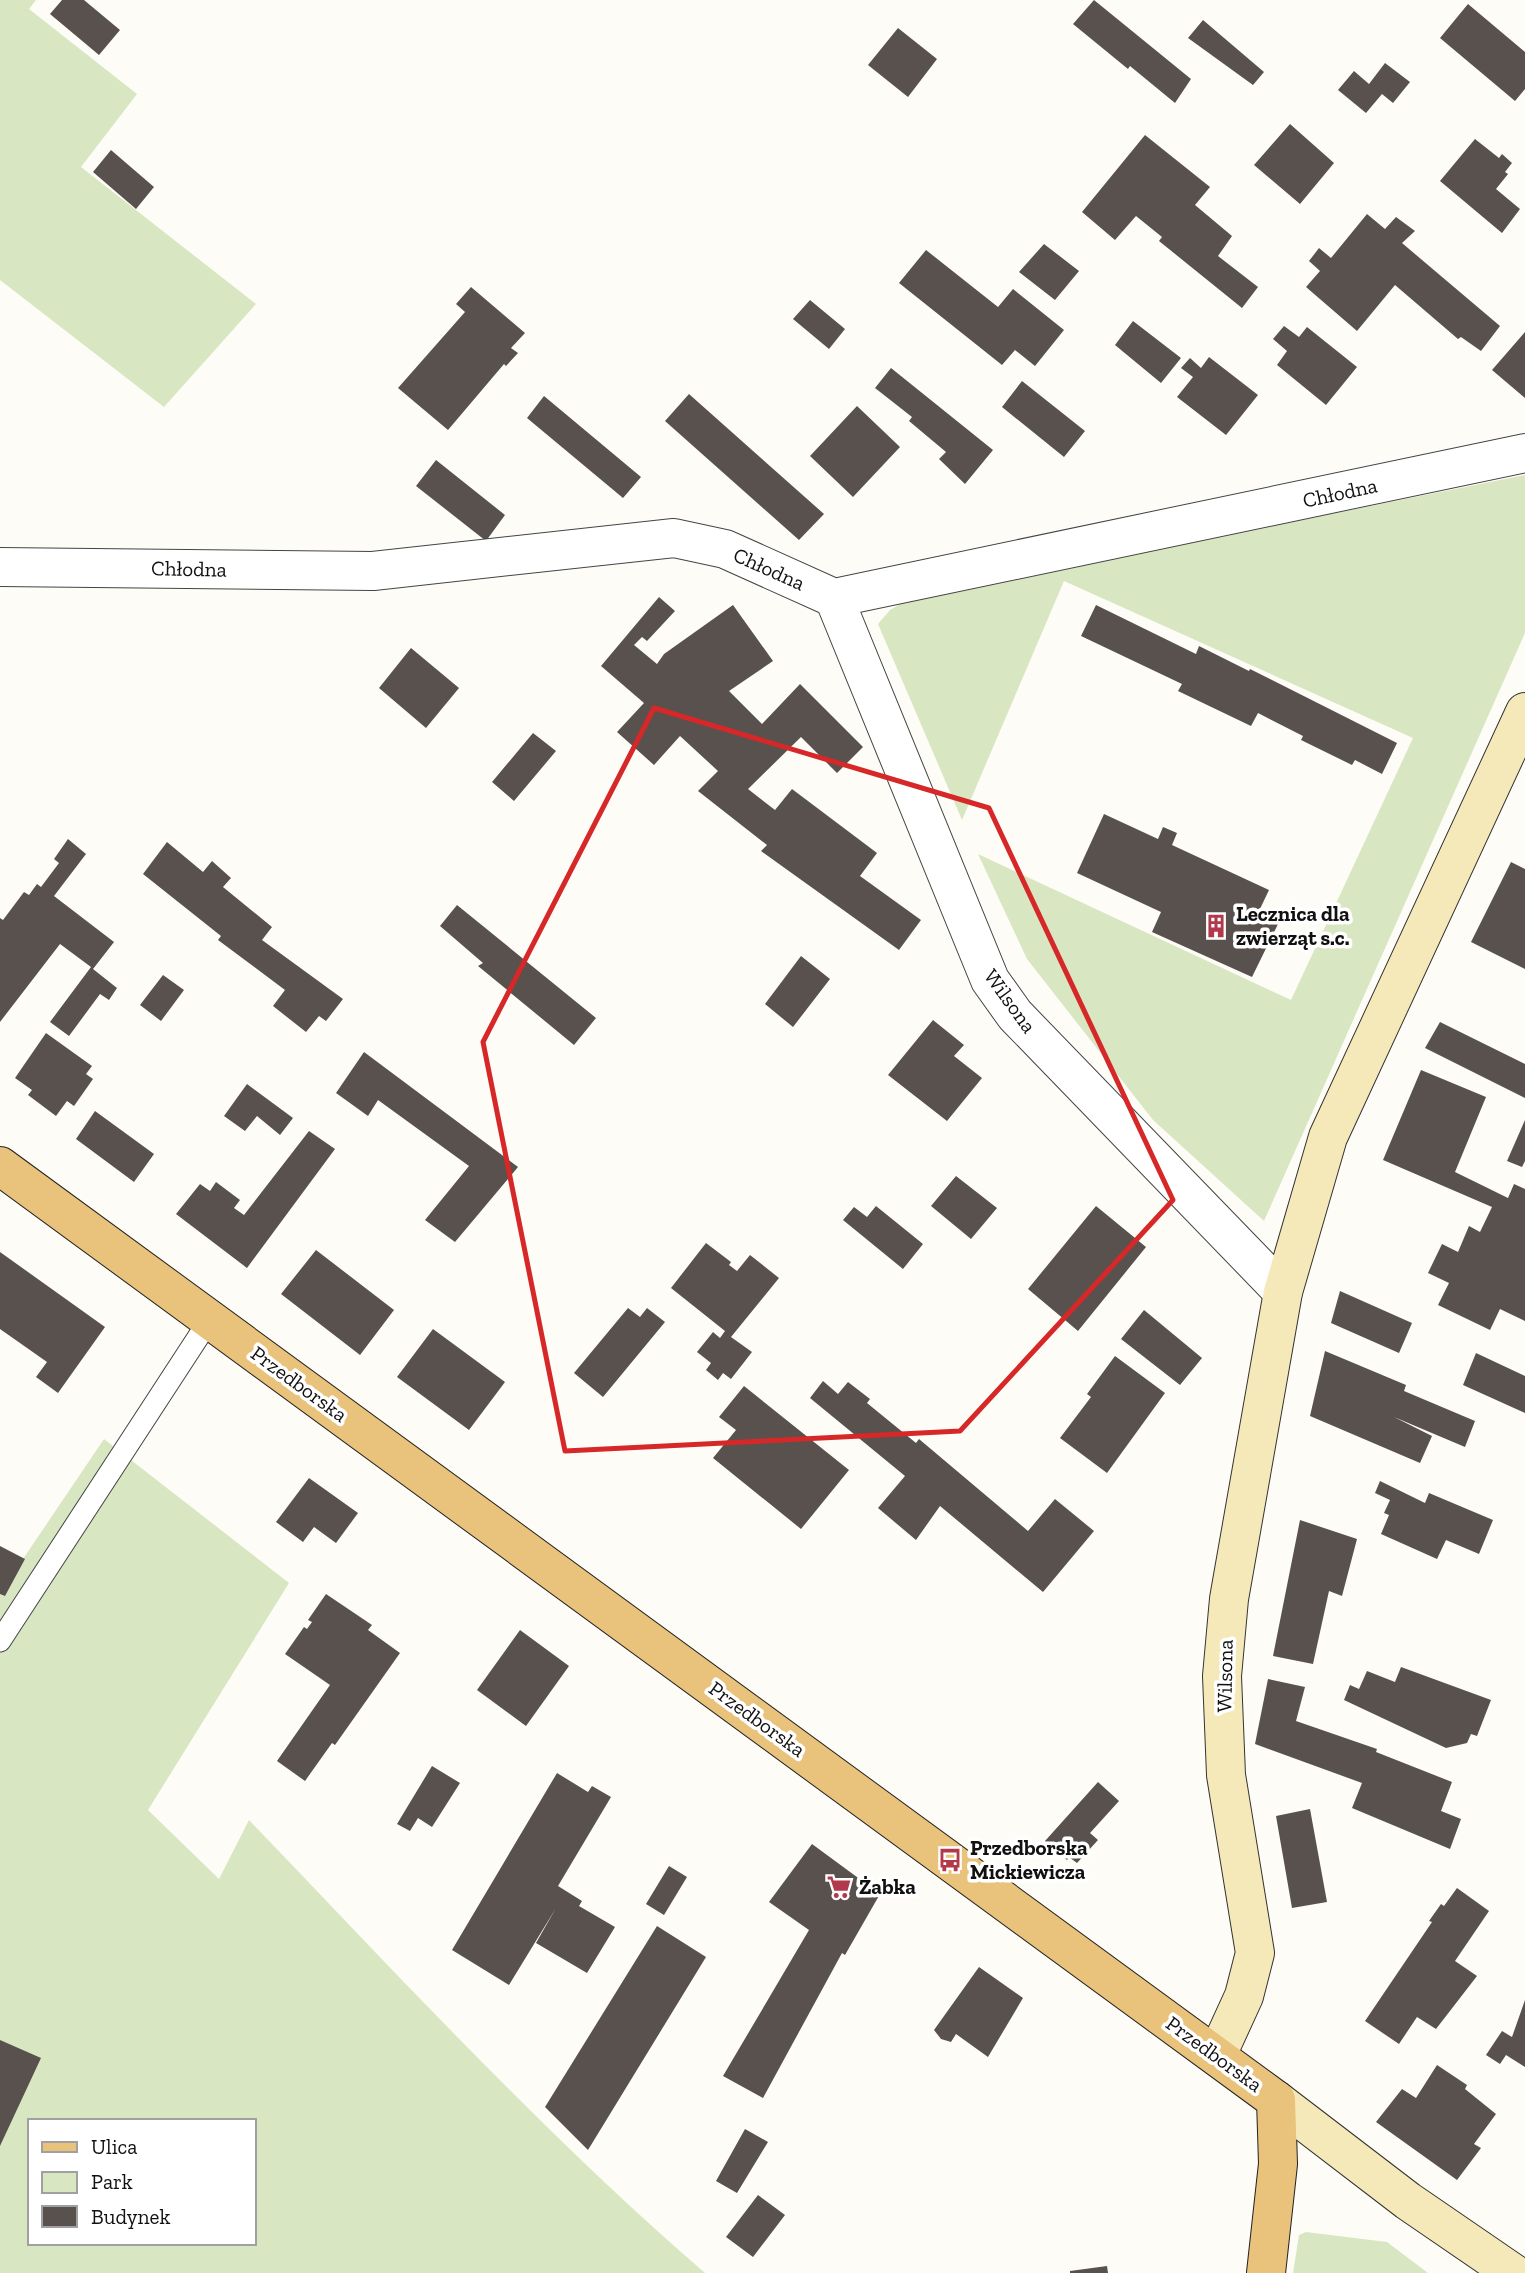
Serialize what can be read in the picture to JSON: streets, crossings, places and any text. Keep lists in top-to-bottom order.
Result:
{
  "streets": {
    "main road": ["Przedborska"],
    "street": ["Chłodna", "Wilsona"]
  },
  "crossings": [
    ["Chłodna", "Wilsona"],
    ["Wilsona", "Przedborska"]
  ],
  "places": {
    "building": ["Lecznica dla zwierząt s.c."],
    "bus stop": ["Przedborska Mickiewicza"],
    "supermarket": ["Żabka"]
  },
  "legend": ["Ulica", "Park", "Budynek"]
}
